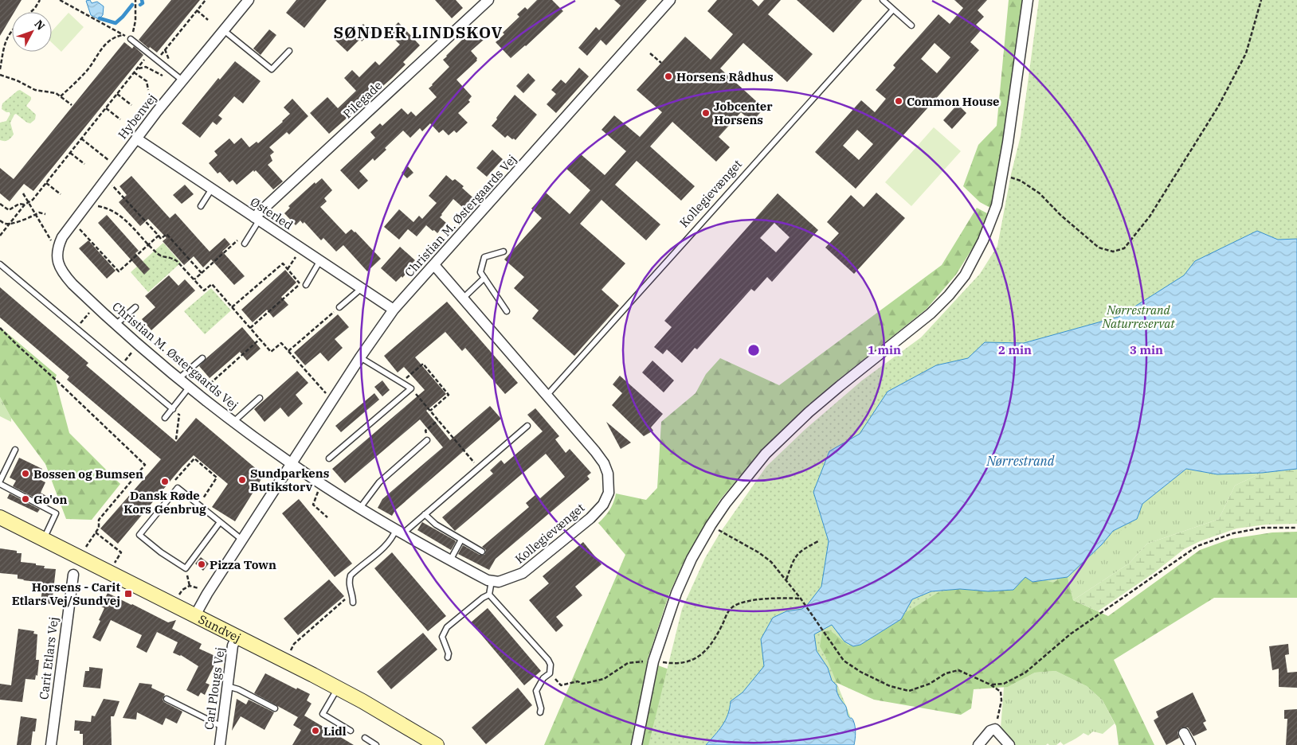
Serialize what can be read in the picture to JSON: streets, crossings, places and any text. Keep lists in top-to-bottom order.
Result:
{
  "streets": {
    "main road": ["Sundvej"],
    "street": [
      "Pilegade",
      "Hybenvej",
      "Kollegievænget",
      "Østerled",
      "Christian M. Østergaards Vej",
      "Carit Etlars Vej",
      "Carl Plougs Vej"
    ]
  },
  "crossings": [
    ["Pilegade", "Østerled"],
    ["Hybenvej", "Østerled"],
    ["Hybenvej", "Christian M. Østergaards Vej"],
    ["Kollegievænget", "Christian M. Østergaards Vej"],
    ["Østerled", "Christian M. Østergaards Vej"],
    ["Christian M. Østergaards Vej", "Sundvej"],
    ["Sundvej", "Carl Plougs Vej"]
  ],
  "districts": ["SØNDER LINDSKOV"],
  "water": ["Nørrestrand"],
  "parks": ["Nørrestrand Naturreservat"],
  "places": {
    "other": [
      "Horsens Rådhus",
      "Common House",
      "Jobcenter Horsens",
      "Bossen og Bumsen",
      "Sundparkens Butikstorv",
      "Dansk Røde Kors Genbrug",
      "Go'on",
      "Pizza Town",
      "Lidl"
    ],
    "transit": ["Horsens - Carit Etlars Vej/Sundvej"]
  },
  "north": "top right",
  "rings": ["1 min", "2 min", "3 min"]
}
